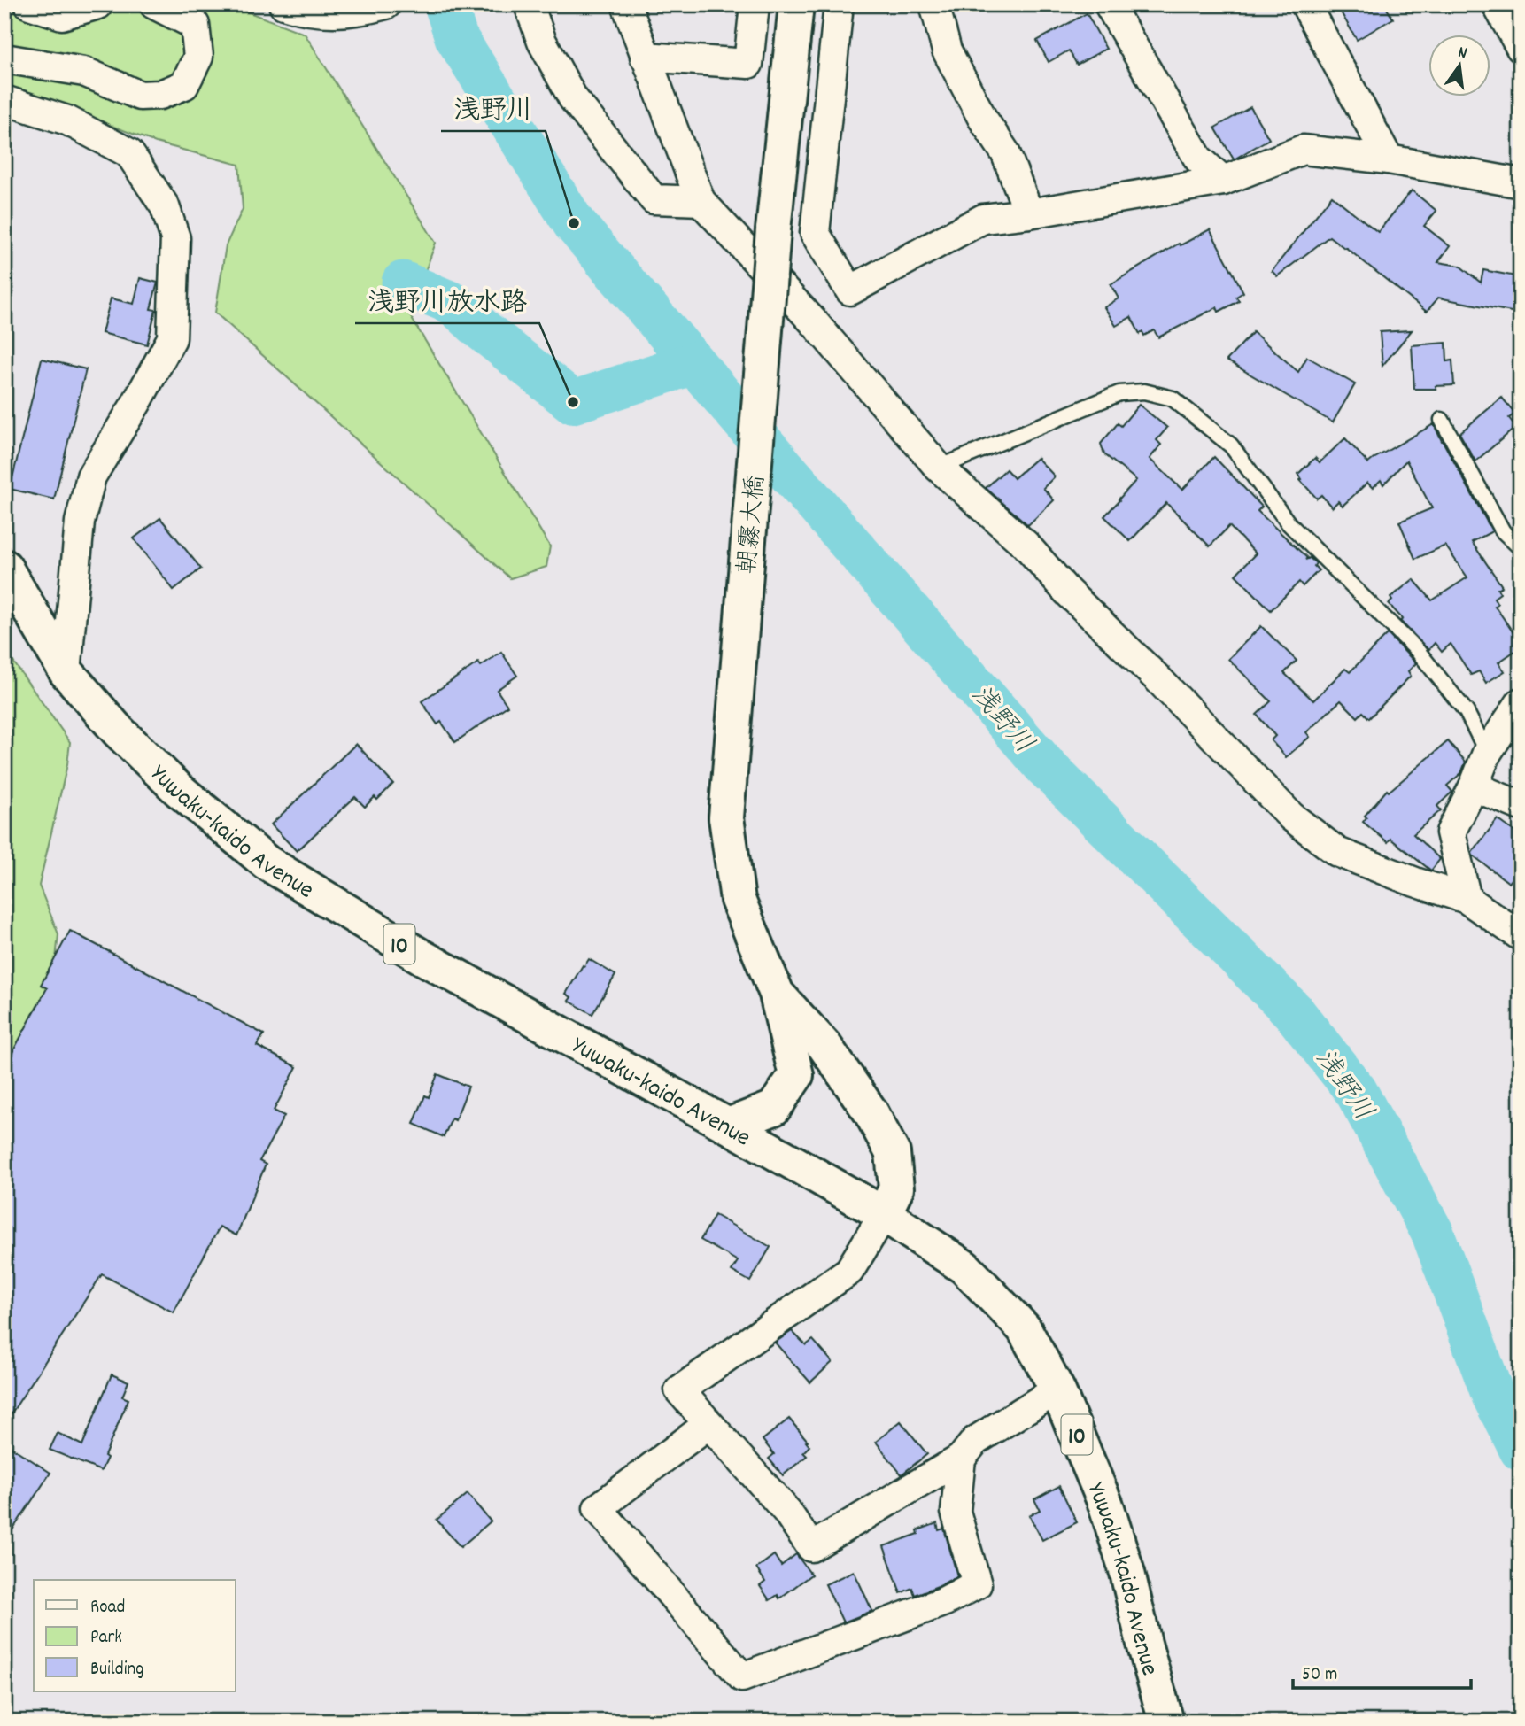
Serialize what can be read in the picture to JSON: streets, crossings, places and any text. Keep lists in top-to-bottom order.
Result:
{
  "streets": {
    "main road": ["朝霧大橋", "Yuwaku-kaido Avenue", "10"]
  },
  "water": ["浅野川"],
  "places": ["浅野川", "浅野川放水路"],
  "legend": ["Road", "Park", "Building"],
  "scale_bar": "50 m",
  "north": "top"
}
